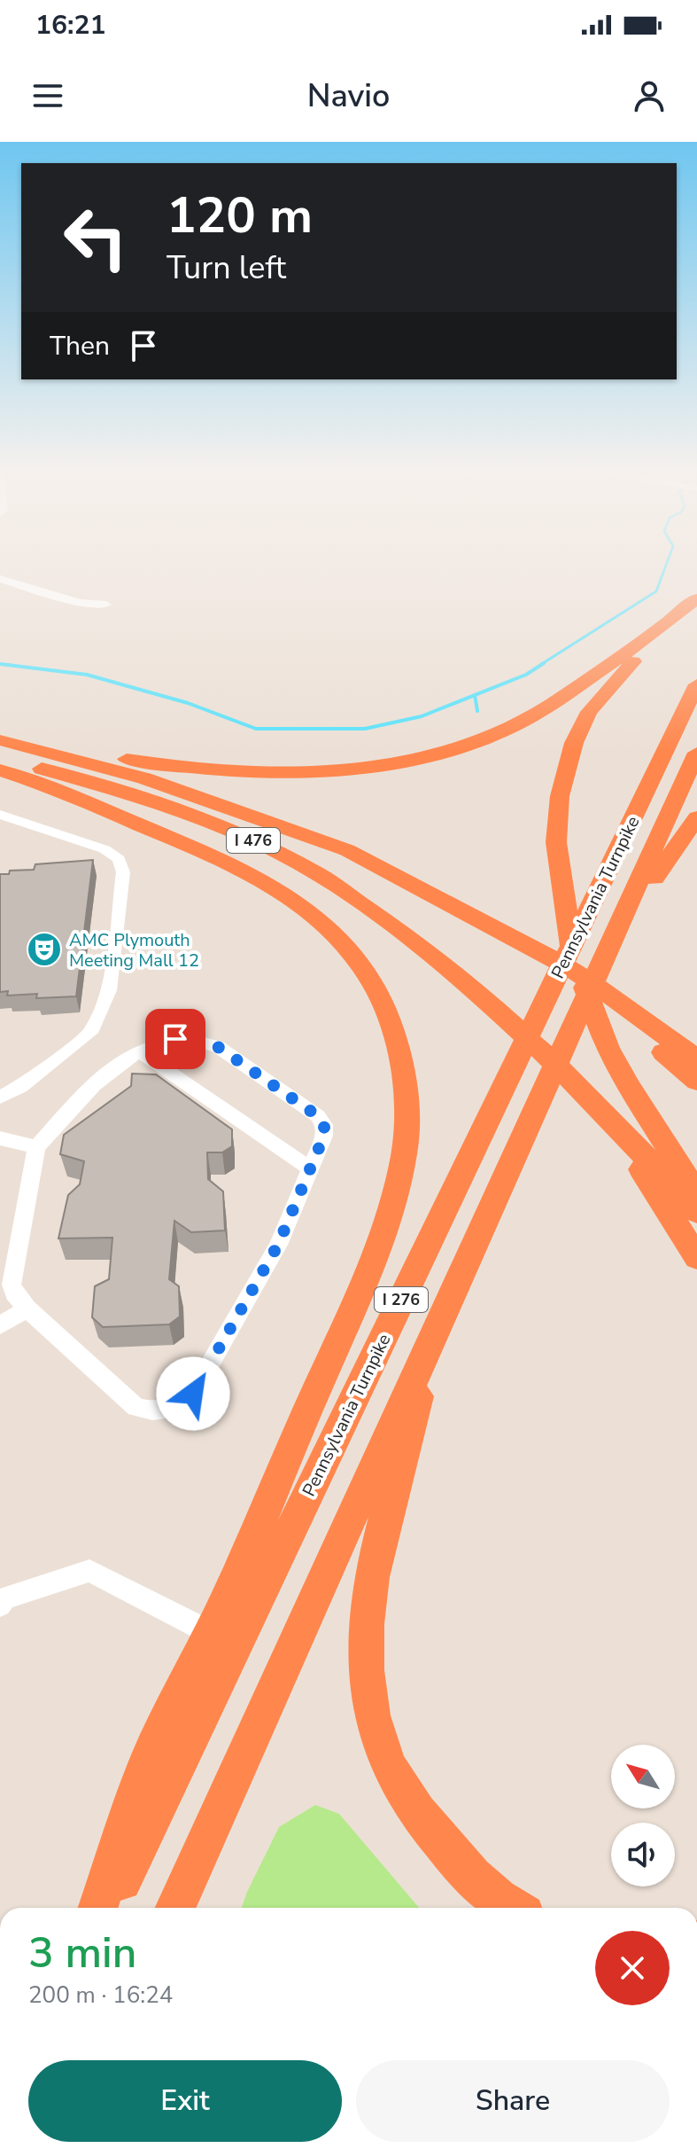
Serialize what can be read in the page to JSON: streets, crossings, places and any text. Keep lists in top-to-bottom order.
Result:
{
  "streets": {
    "highway": ["I 476", "Pennsylvania Turnpike", "I 276"]
  },
  "places": {
    "theatre": ["AMC Plymouth Meeting Mall 12"]
  },
  "north": "top left",
  "page": {
    "status": "16:21",
    "header": "Navio",
    "turn": ["120 m", "Turn left"],
    "then": "Then",
    "heading": ["3 min", "200 m · 16:24"],
    "buttons": ["Exit", "Share"]
  }
}
